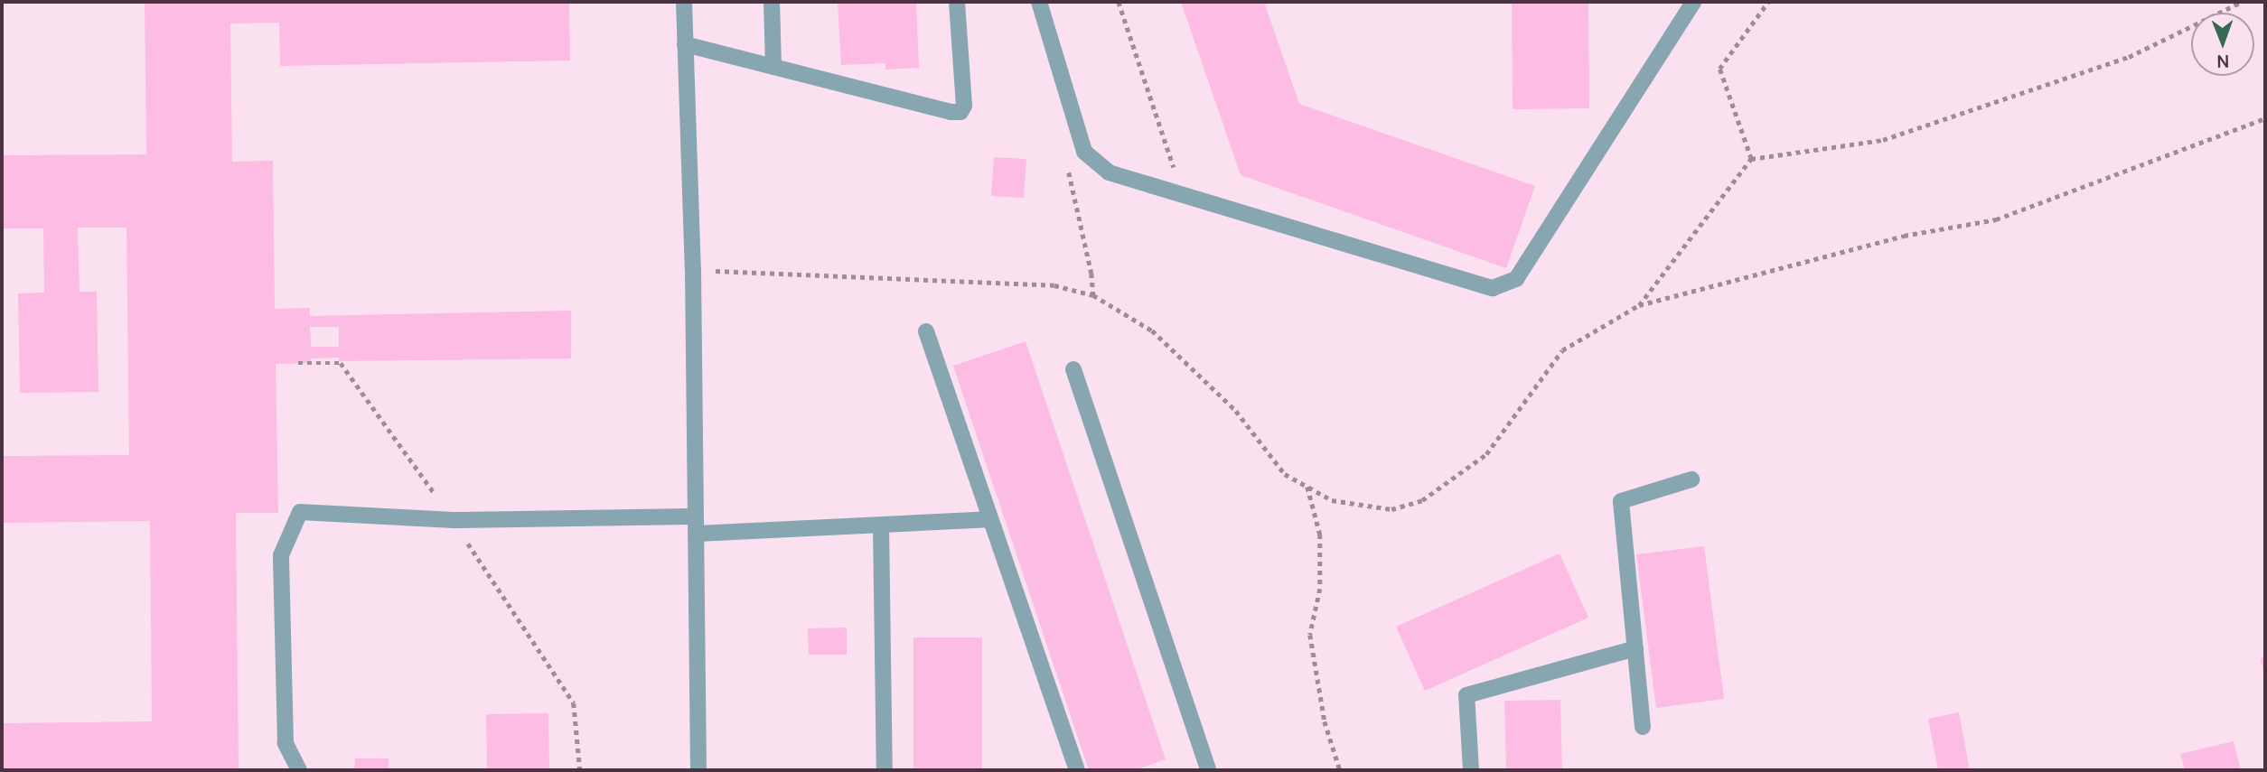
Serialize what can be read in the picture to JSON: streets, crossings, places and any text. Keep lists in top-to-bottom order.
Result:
{
  "north": "bottom"
}
